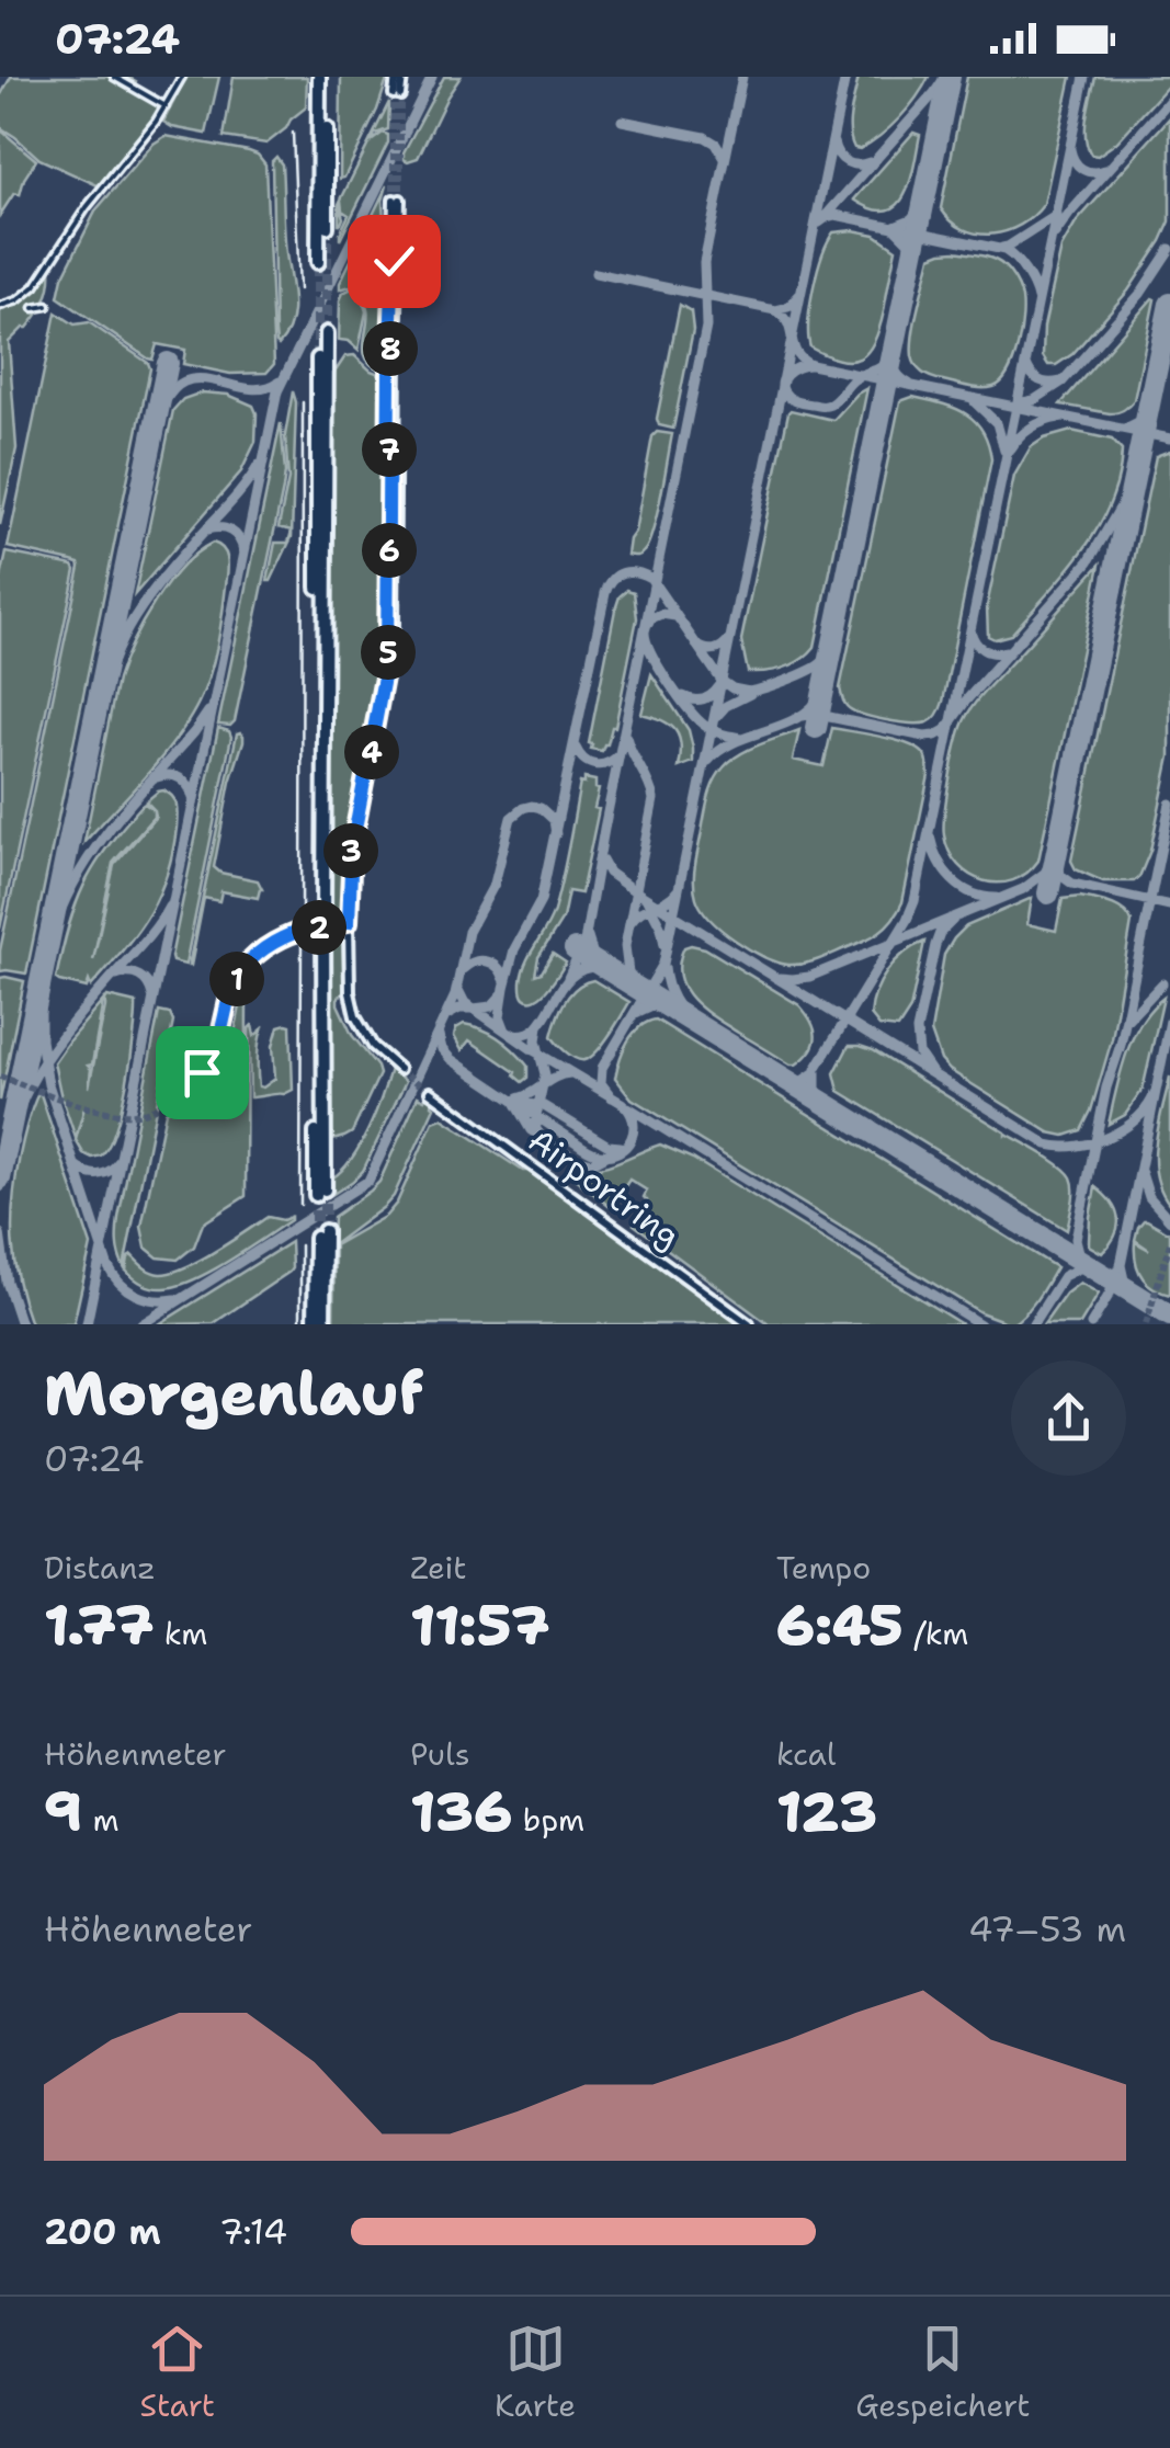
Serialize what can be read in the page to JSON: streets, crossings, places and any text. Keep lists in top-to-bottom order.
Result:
{
  "streets": {
    "street": ["Airportring"]
  },
  "page": {
    "status": "07:24",
    "pins": [
      "8",
      "7",
      "6",
      "5",
      "4",
      "3",
      "2",
      "1"
    ],
    "heading": ["Morgenlauf", "07:24"],
    "stats": [
      ["Distanz", "1.77 km"],
      ["Zeit", "11:57"],
      ["Tempo", "6:45 /km"],
      ["Höhenmeter", "9 m"],
      ["Puls", "136 bpm"],
      ["kcal", "123"]
    ],
    "chart": ["Höhenmeter", "47–53 m"],
    "list": [
      {
        "name": "200 m",
        "note": "7:14"
      }
    ],
    "tabs": ["Start", "Karte", "Gespeichert"]
  }
}
